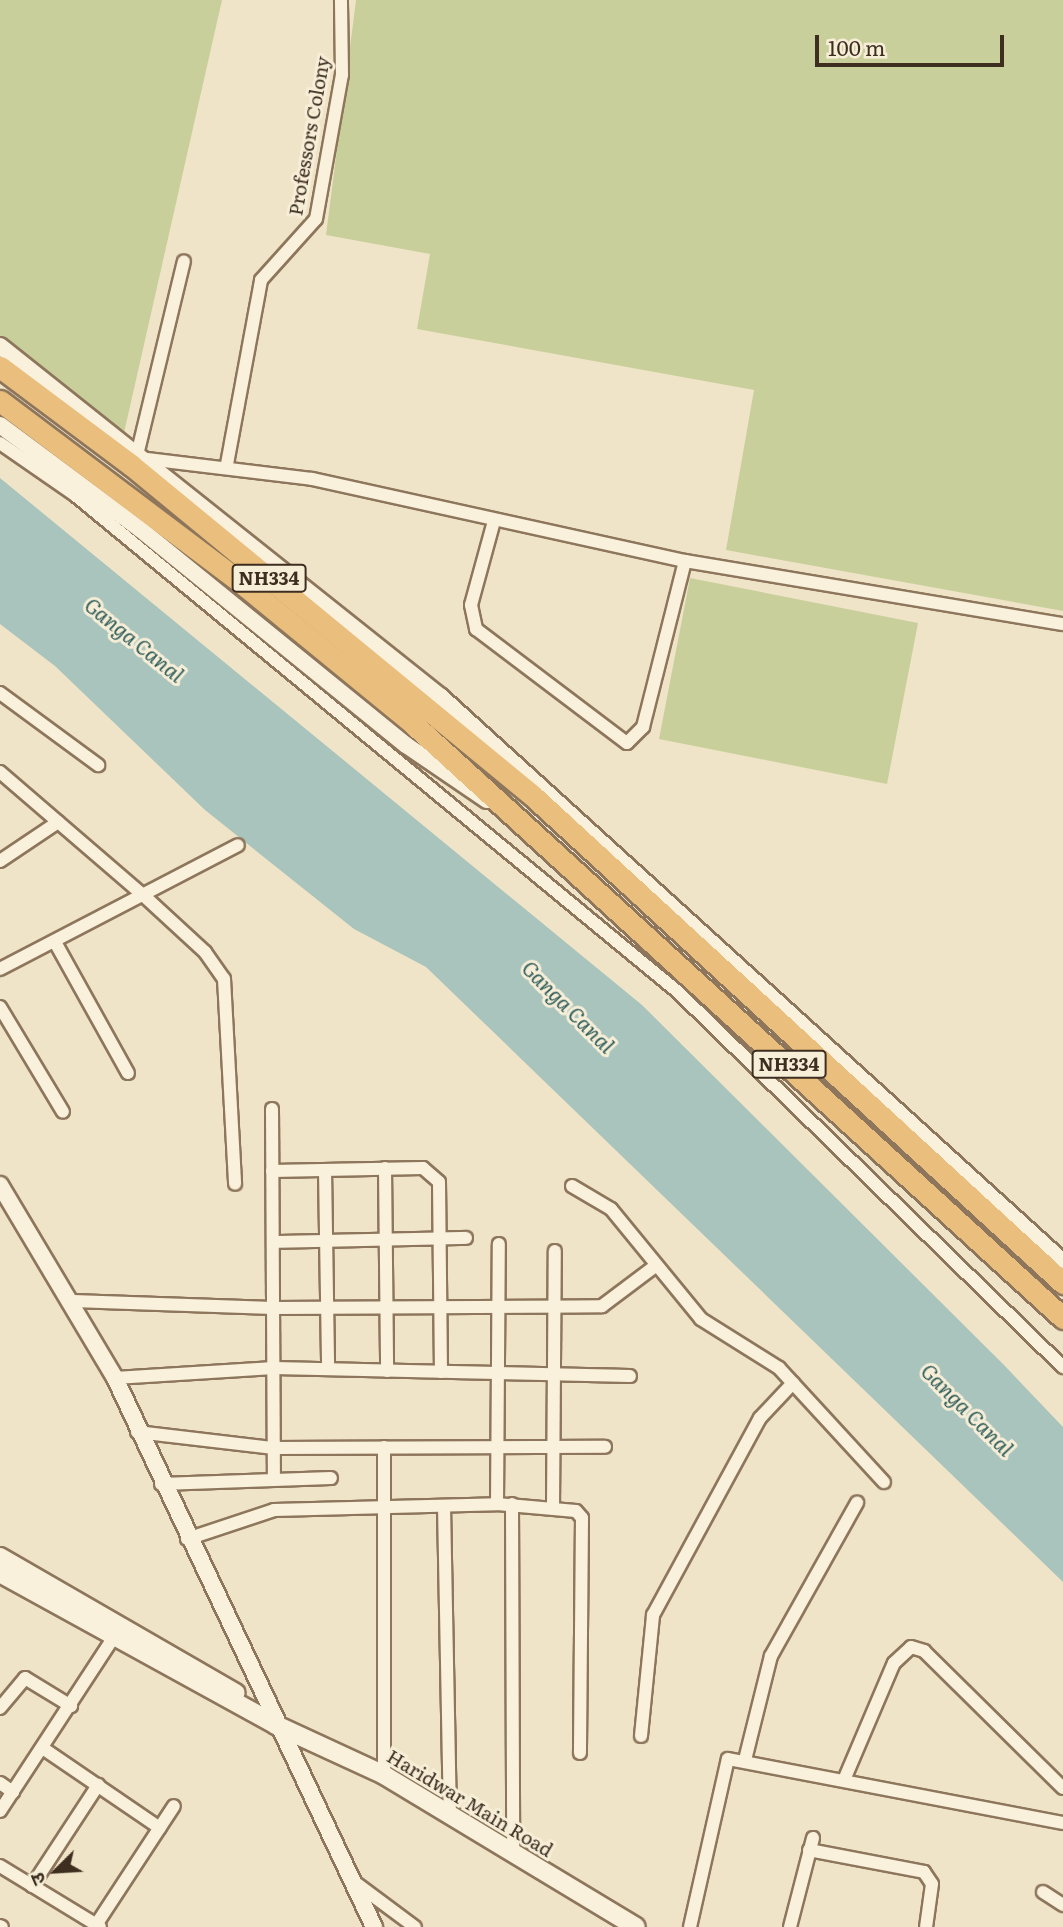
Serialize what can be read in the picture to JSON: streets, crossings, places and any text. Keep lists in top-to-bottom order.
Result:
{
  "streets": {
    "highway": ["NH334"],
    "main road": ["Haridwar Main Road"],
    "street": ["Professors Colony"]
  },
  "water": ["Ganga Canal"],
  "scale_bar": "100 m",
  "north": "bottom left"
}
